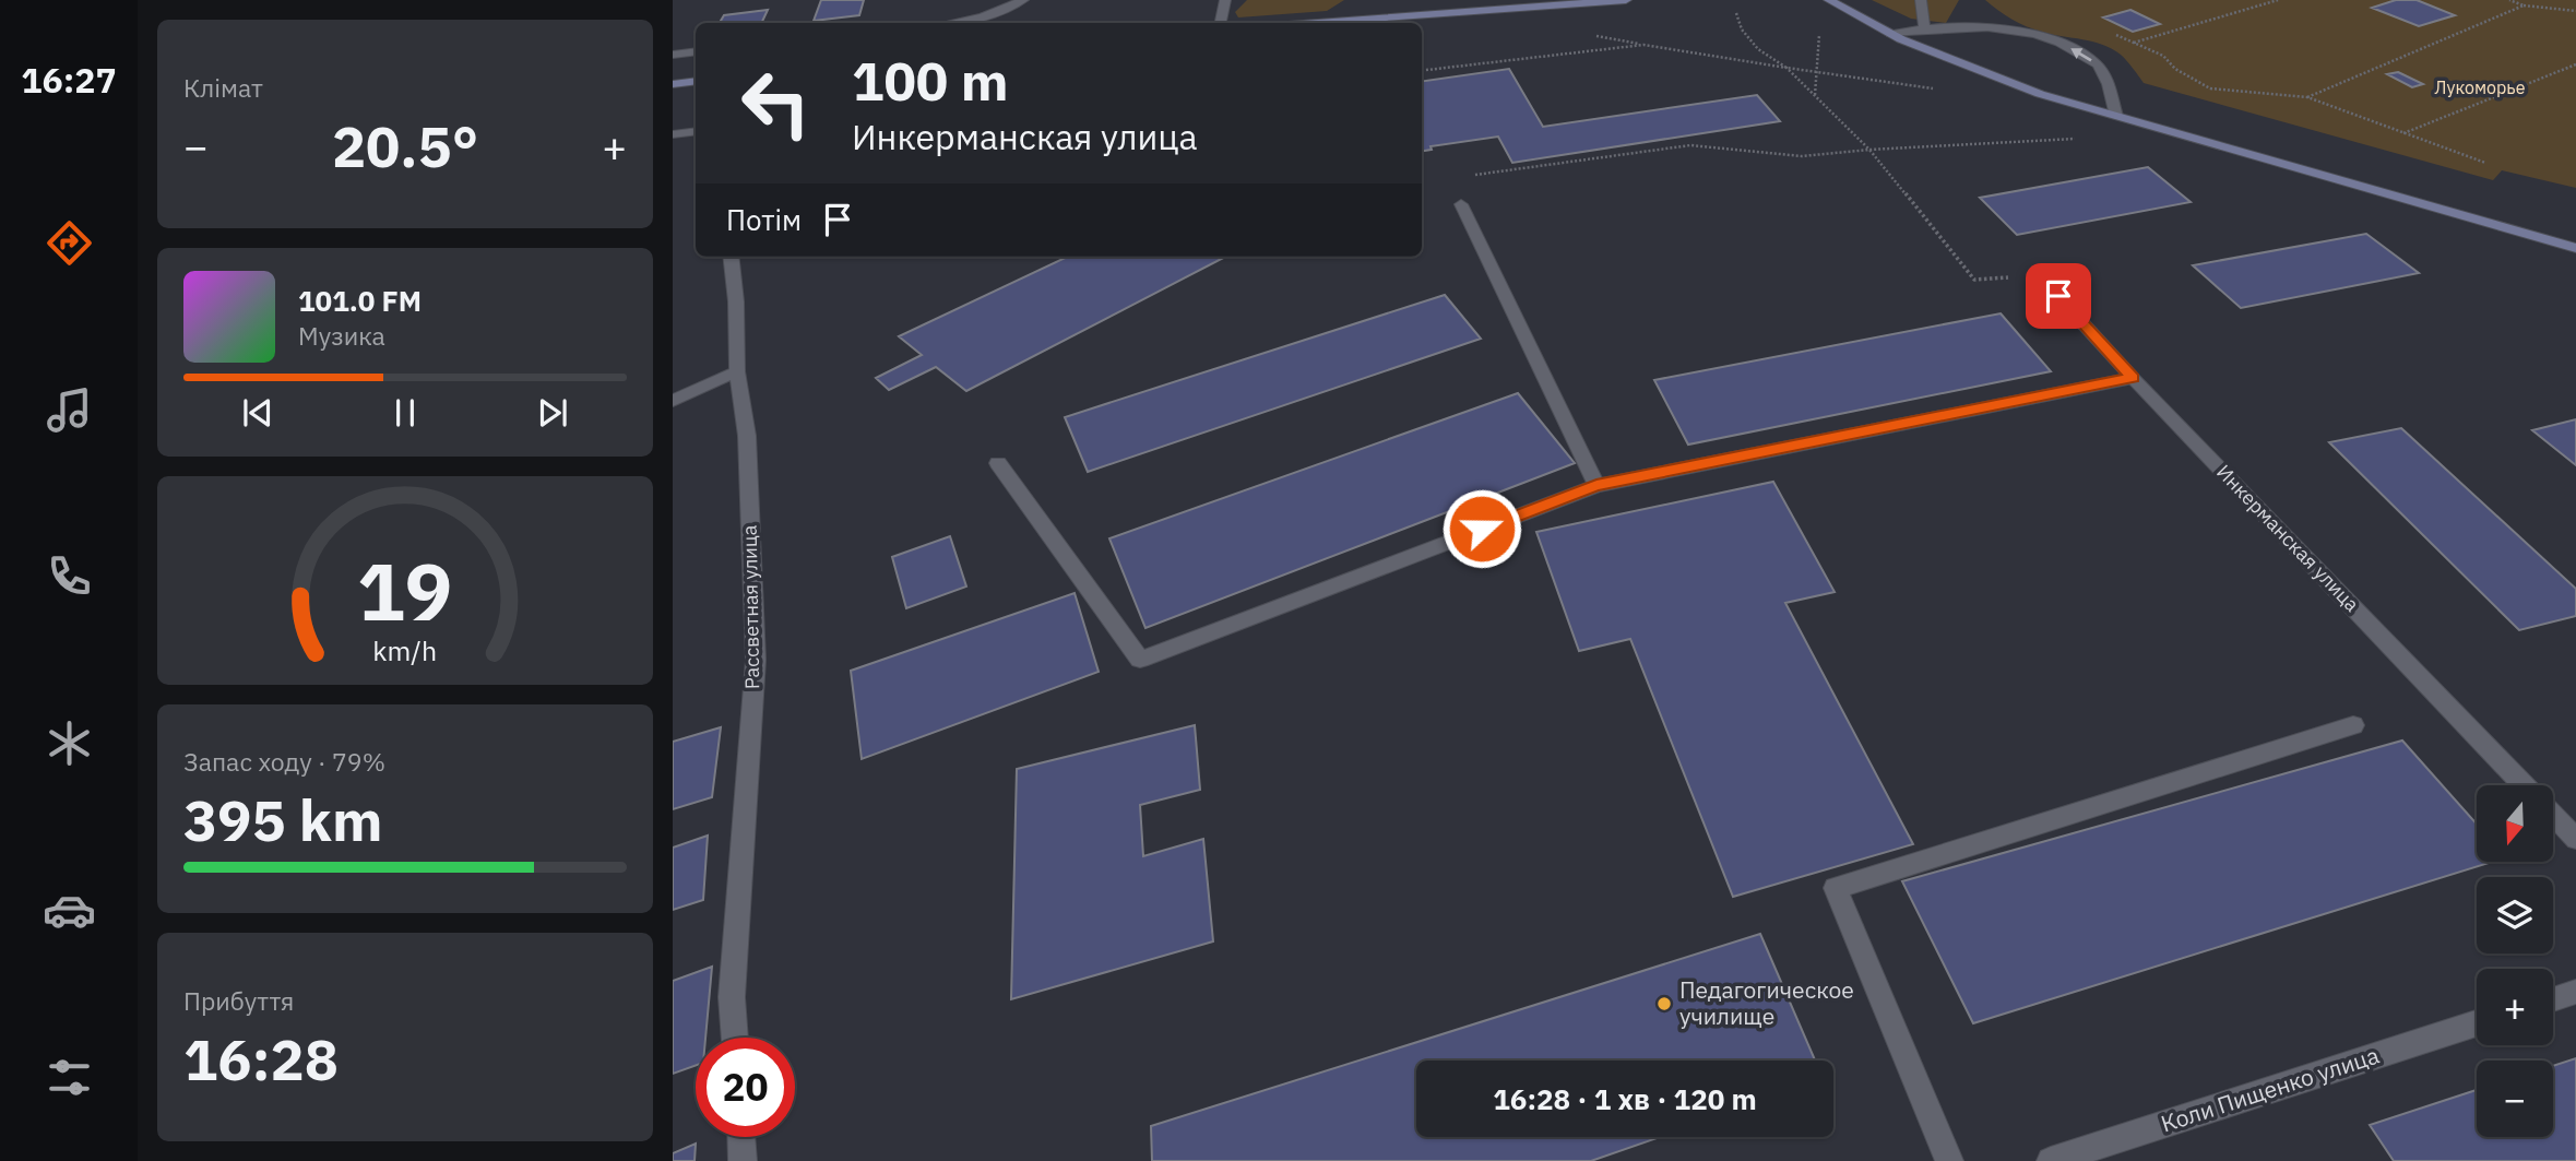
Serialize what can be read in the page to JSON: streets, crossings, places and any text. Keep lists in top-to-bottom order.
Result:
{
  "streets": {
    "street": ["Инкерманская улица", "Рассветная улица", "Коли Пищенко улица"]
  },
  "parks": ["Лукоморье"],
  "places": ["Педагогическое училище"],
  "north": "bottom",
  "page": {
    "tabs": "16:27",
    "tile": [
      "Клімат",
      ["Запас ходу · 79%", "395 km"],
      ["Прибуття", "16:28"]
    ],
    "turn": ["100 m", "Инкерманская улица"],
    "heat": ["−", "20.5°", "+"],
    "then": "Потім",
    "song": ["101.0 FM", "Музика"],
    "map_buttons": ["+", "−"],
    "limit": "20",
    "trip": "16:28 · 1 хв · 120 m",
    "gauge": ["19", "km/h"]
  }
}
